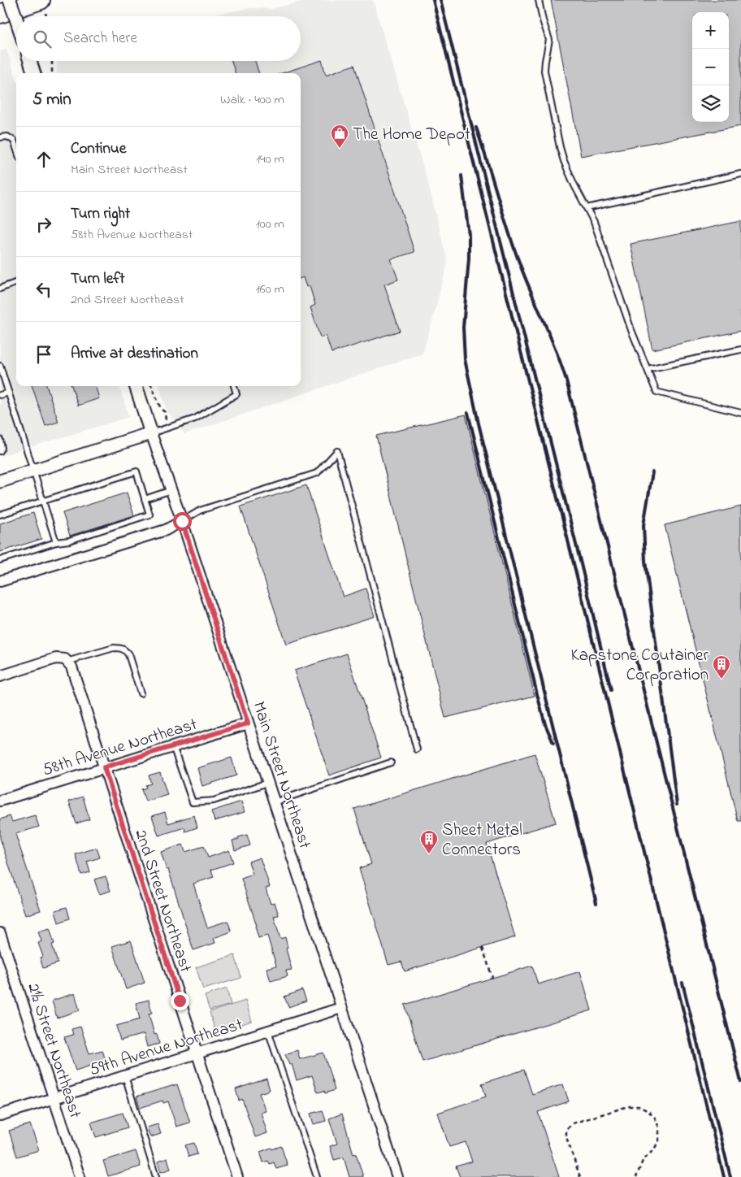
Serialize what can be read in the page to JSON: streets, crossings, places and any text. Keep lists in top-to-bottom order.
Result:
{
  "streets": {
    "street": [
      "58th Avenue Northeast",
      "Main Street Northeast",
      "2nd Street Northeast",
      "59th Avenue Northeast",
      "2½ Street Northeast"
    ]
  },
  "crossings": [
    ["58th Avenue Northeast", "Main Street Northeast"],
    ["58th Avenue Northeast", "2nd Street Northeast"],
    ["Main Street Northeast", "59th Avenue Northeast"],
    ["2nd Street Northeast", "59th Avenue Northeast"],
    ["59th Avenue Northeast", "2½ Street Northeast"]
  ],
  "places": {
    "shop": ["The Home Depot"],
    "building": ["Kapstone Coutainer Corporation", "Sheet Metal Connectors"]
  },
  "page": {
    "map_buttons": ["+", "−"],
    "search": "Search here",
    "heading": ["5 min", "Walk · 400 m"],
    "list": [
      ["Continue", "Main Street Northeast", "140 m"],
      ["Turn right", "58th Avenue Northeast", "100 m"],
      ["Turn left", "2nd Street Northeast", "160 m"],
      "Arrive at destination"
    ]
  }
}
